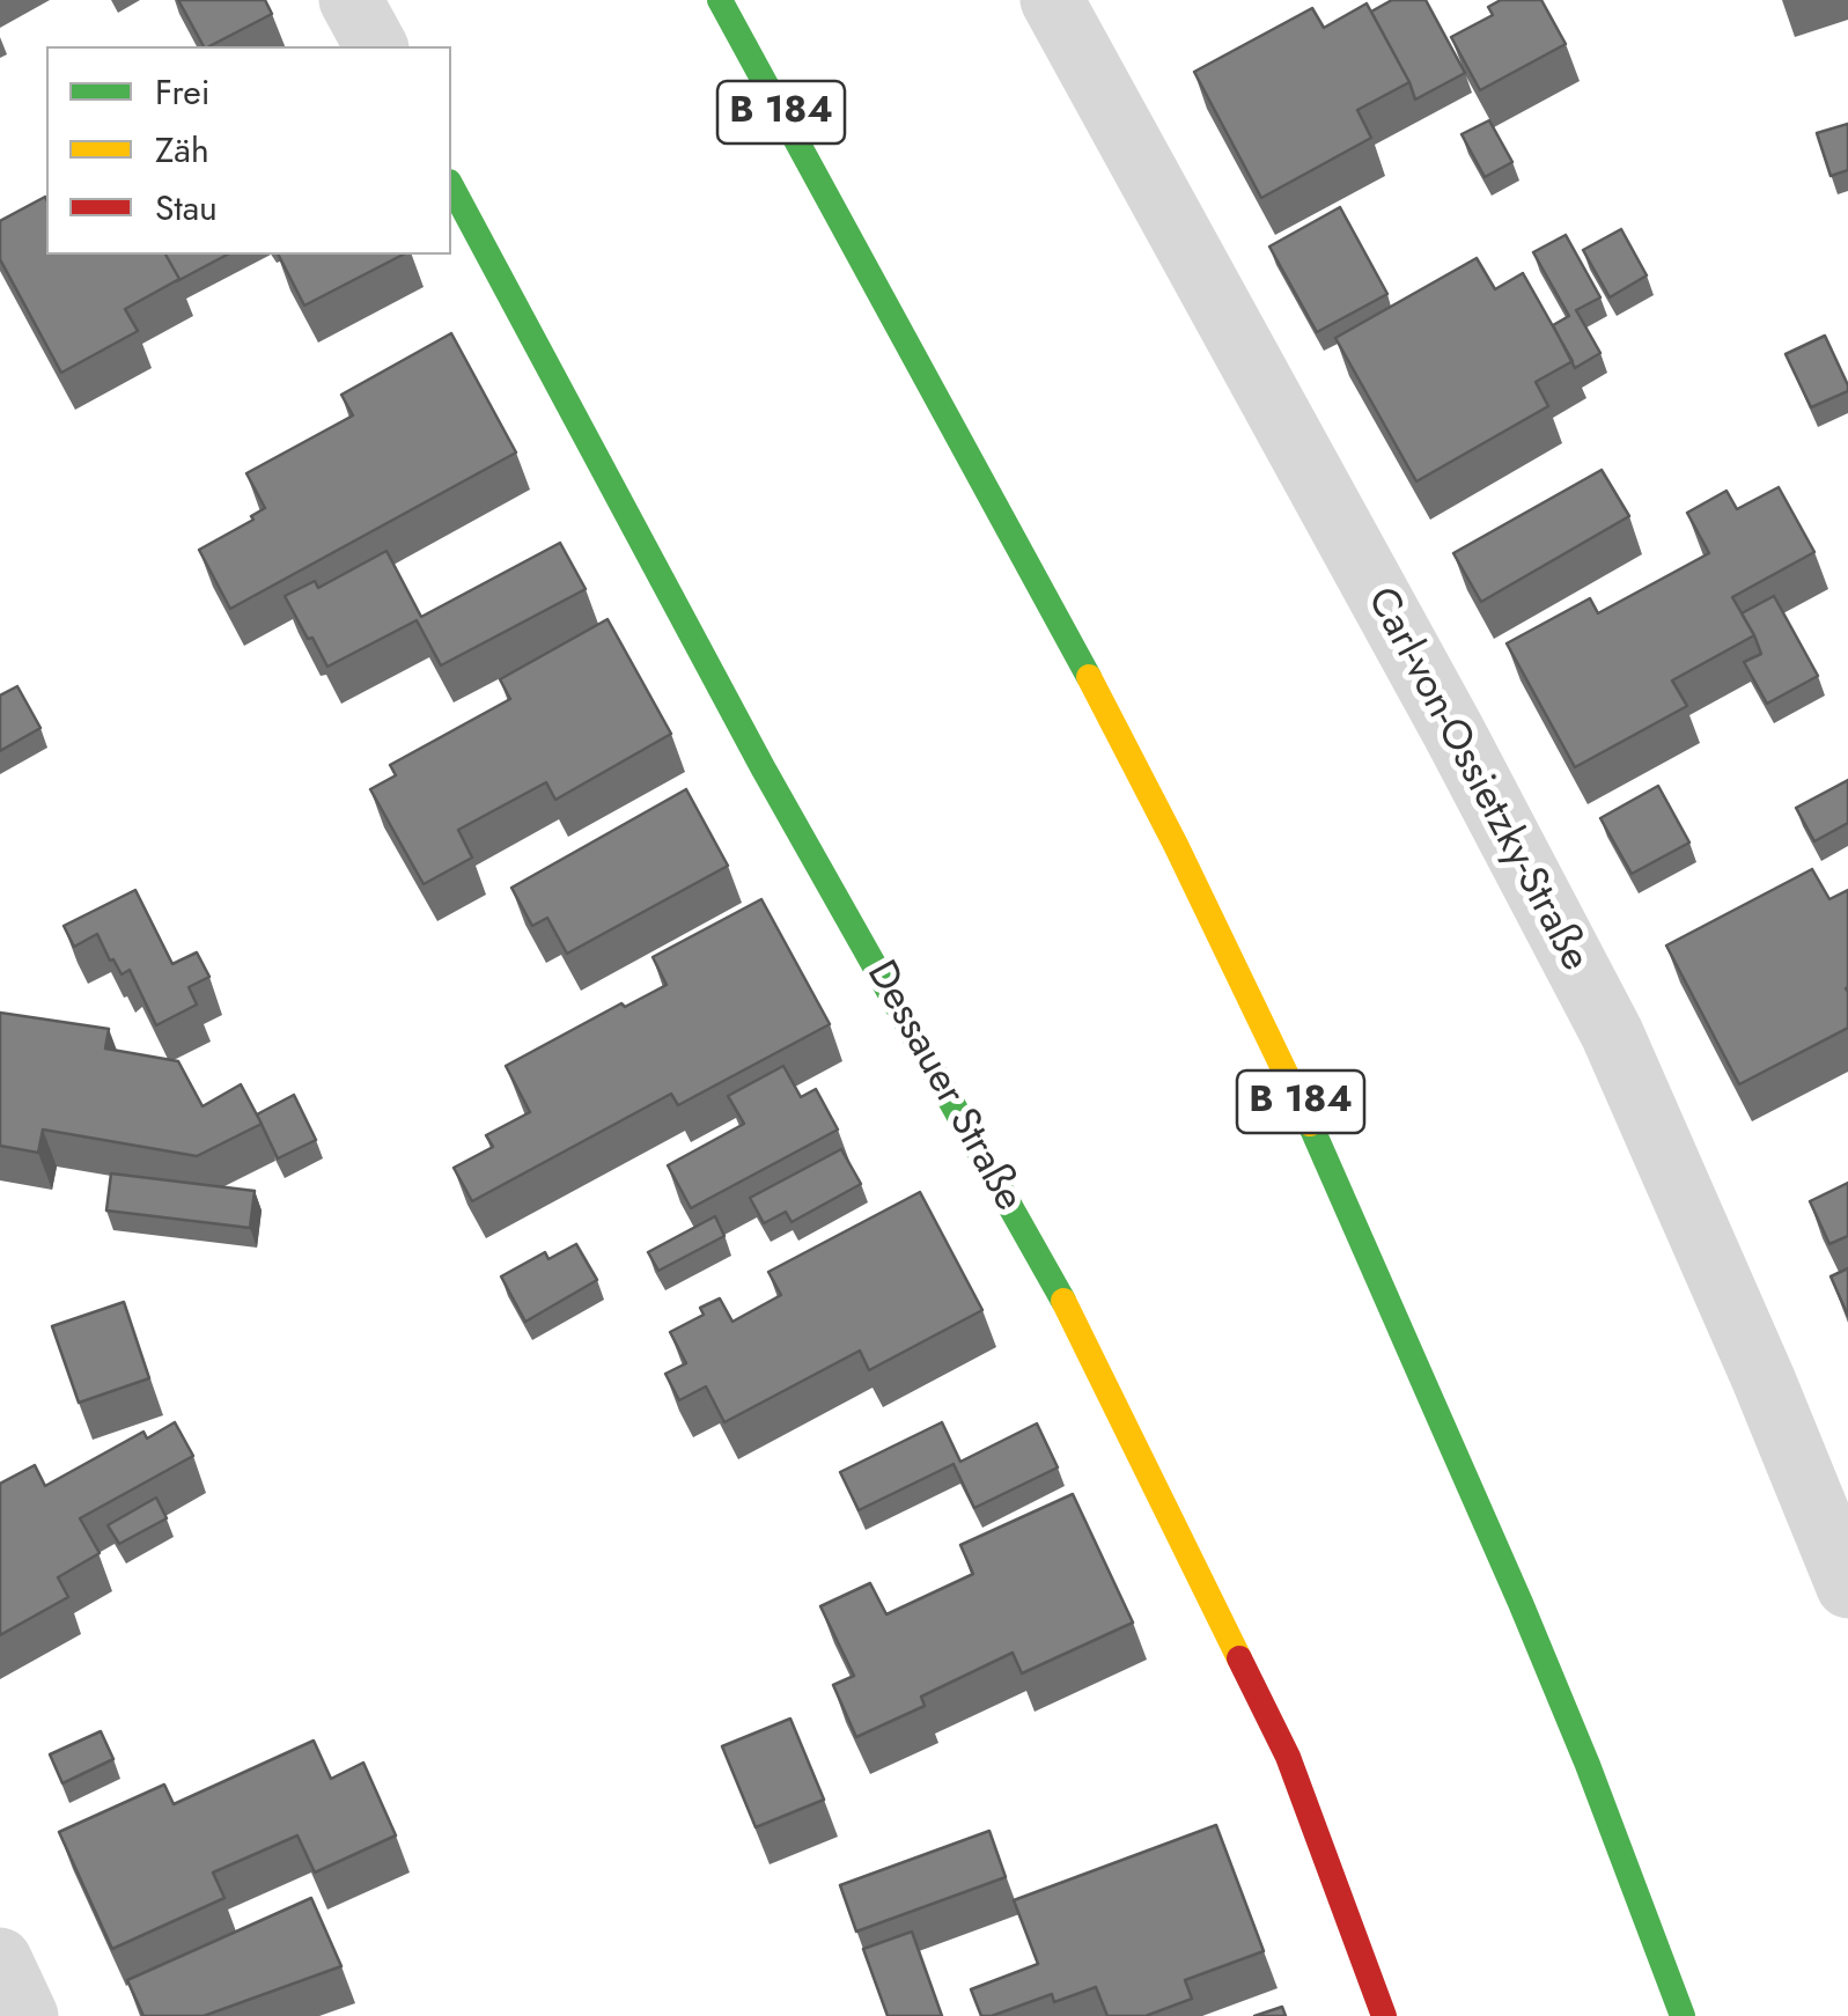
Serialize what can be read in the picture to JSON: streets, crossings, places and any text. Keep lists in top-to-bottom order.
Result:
{
  "streets": {
    "main road": ["B 184", "Dessauer Straße"],
    "street": ["Carl-von-Ossietzky-Straße"]
  },
  "legend": ["Frei", "Zäh", "Stau"]
}
